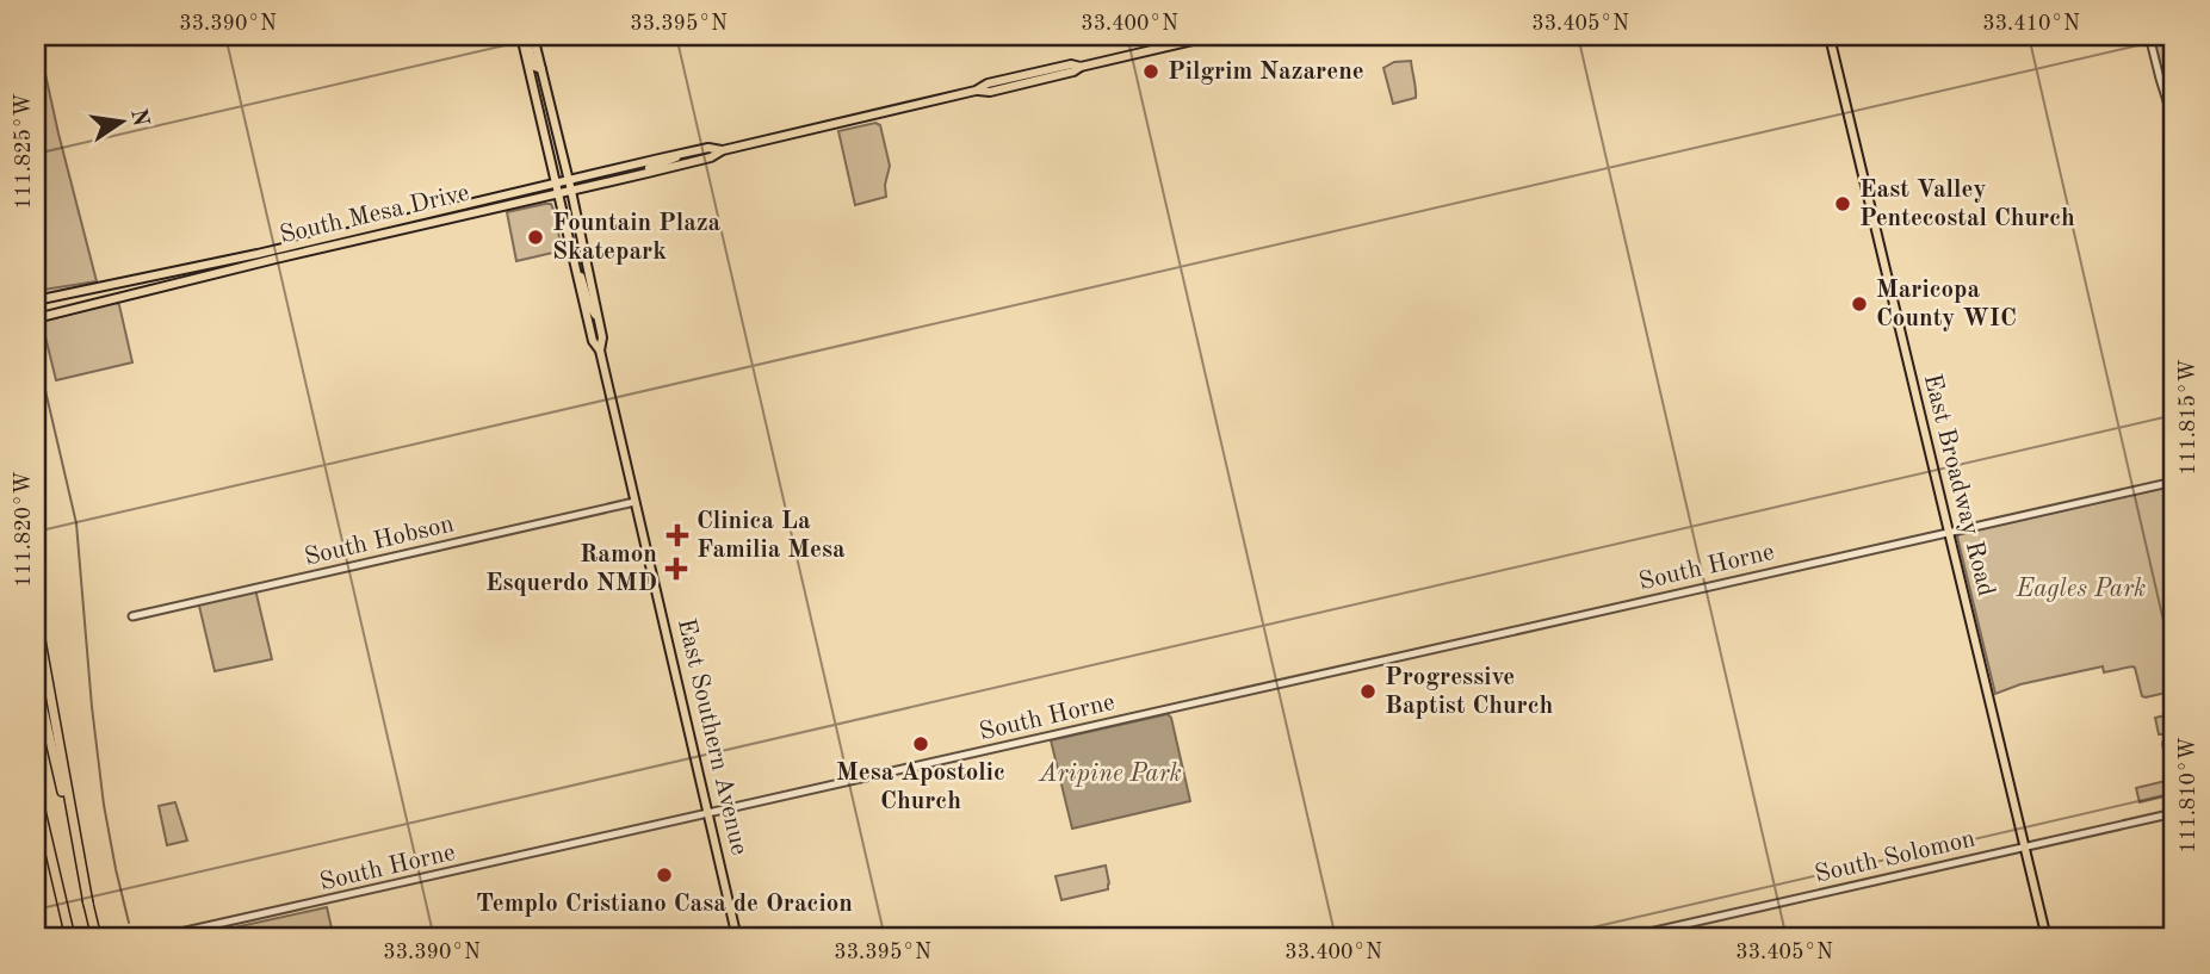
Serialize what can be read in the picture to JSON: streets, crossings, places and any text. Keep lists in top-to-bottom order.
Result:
{
  "streets": {
    "main road": ["South Mesa Drive", "East Broadway Road", "East Southern Avenue"],
    "street": ["South Hobson", "South Horne", "South Solomon"]
  },
  "crossings": [
    ["South Mesa Drive", "East Southern Avenue"],
    ["East Broadway Road", "South Horne"],
    ["East Broadway Road", "South Solomon"],
    ["South Hobson", "East Southern Avenue"],
    ["South Horne", "East Southern Avenue"]
  ],
  "parks": ["Eagles Park", "Aripine Park"],
  "places": {
    "other": [
      "Pilgrim Nazarene",
      "East Valley Pentecostal Church",
      "Fountain Plaza Skatepark",
      "Maricopa County WIC",
      "Progressive Baptist Church",
      "Mesa Apostolic Church",
      "Templo Cristiano Casa de Oracion"
    ],
    "health": ["Clinica La Familia Mesa", "Ramon Esquerdo NMD"]
  },
  "north": "right",
  "coordinates": [
    "33.390°N",
    "33.395°N",
    "33.400°N",
    "33.405°N",
    "33.410°N",
    "111.825°W",
    "111.815°W",
    "111.820°W",
    "111.810°W"
  ]
}
